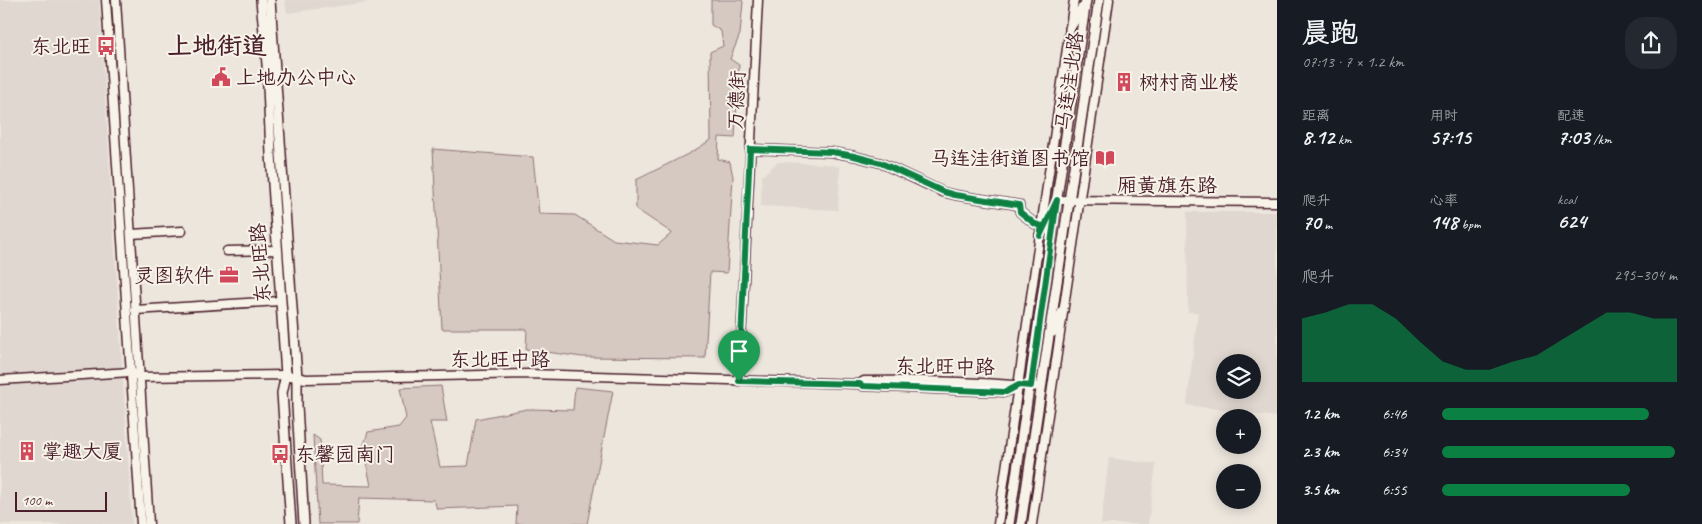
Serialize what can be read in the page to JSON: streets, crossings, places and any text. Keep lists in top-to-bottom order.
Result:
{
  "streets": {
    "main road": ["马连洼北路", "东北旺路"],
    "street": ["万德街", "厢黄旗东路", "东北旺中路"]
  },
  "crossings": [
    ["马连洼北路", "厢黄旗东路"],
    ["马连洼北路", "东北旺中路"],
    ["万德街", "东北旺中路"],
    ["东北旺路", "东北旺中路"]
  ],
  "districts": ["上地街道"],
  "places": {
    "bus stop": ["东北旺", "东馨园南门"],
    "public building": ["上地办公中心"],
    "building": ["树村商业楼", "掌趣大厦"],
    "library": ["马连洼街道图书馆"],
    "office": ["灵图软件"]
  },
  "scale_bar": "100 m",
  "page": {
    "heading": ["晨跑", "07:13 · 7 × 1.2 km"],
    "stats": [
      ["距离", "8.12 km"],
      ["用时", "57:15"],
      ["配速", "7:03 /km"],
      ["爬升", "70 m"],
      ["心率", "148 bpm"],
      ["kcal", "624"]
    ],
    "chart": ["爬升", "295–304 m"],
    "map_buttons": ["+", "−"],
    "list": [
      {
        "name": "1.2 km",
        "note": "6:46"
      },
      {
        "name": "2.3 km",
        "note": "6:34"
      },
      {
        "name": "3.5 km",
        "note": "6:55"
      }
    ],
    "scale": "100 m"
  }
}
